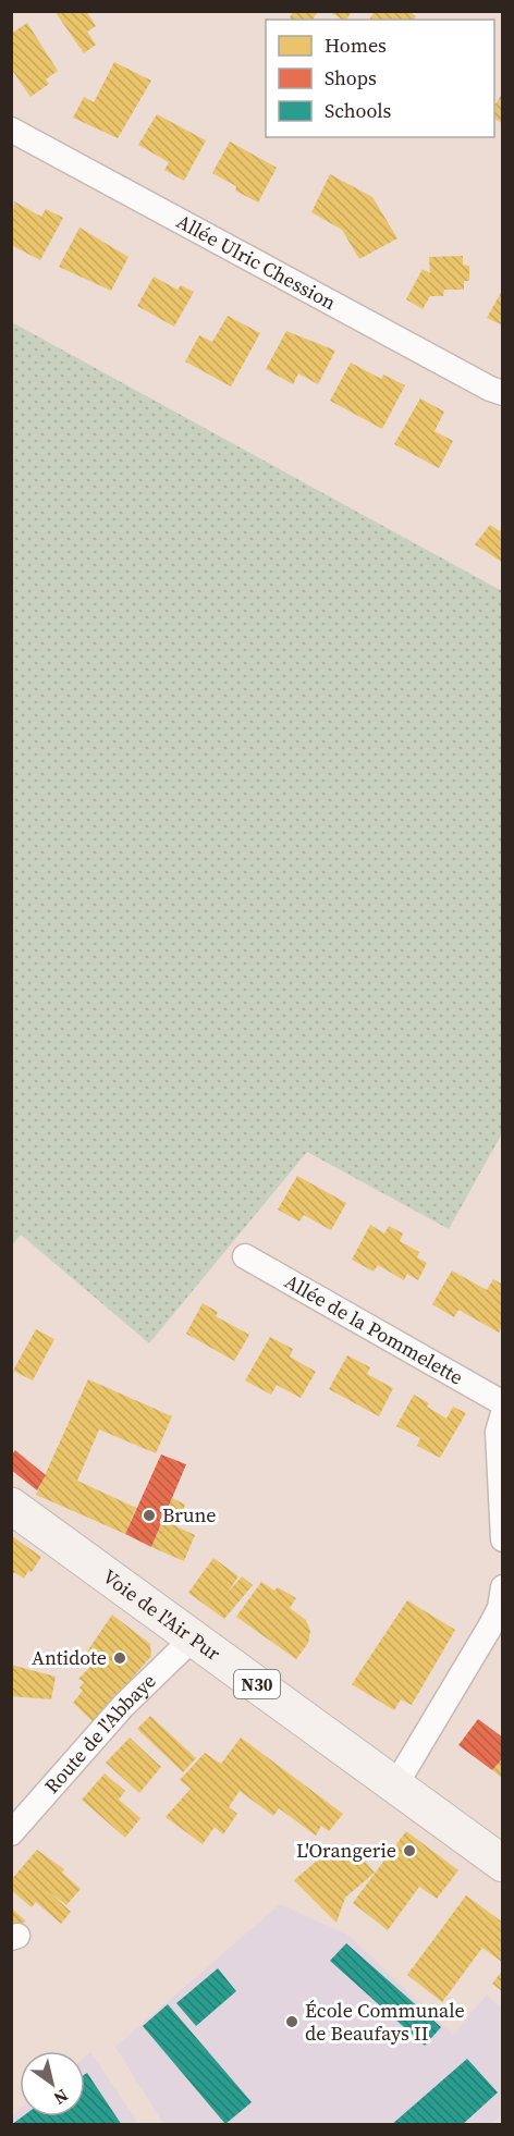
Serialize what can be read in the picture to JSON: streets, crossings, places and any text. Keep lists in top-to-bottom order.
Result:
{
  "streets": {
    "main road": ["Voie de l'Air Pur", "N30"],
    "street": ["Allée Ulric Chession", "Allée de la Pommelette", "Route de l'Abbaye"]
  },
  "crossings": [
    ["Voie de l'Air Pur", "Route de l'Abbaye"]
  ],
  "places": [
    "Brune",
    "Antidote",
    "L'Orangerie",
    "École Communale de Beaufays II"
  ],
  "legend": ["Homes", "Shops", "Schools"],
  "north": "bottom right"
}
